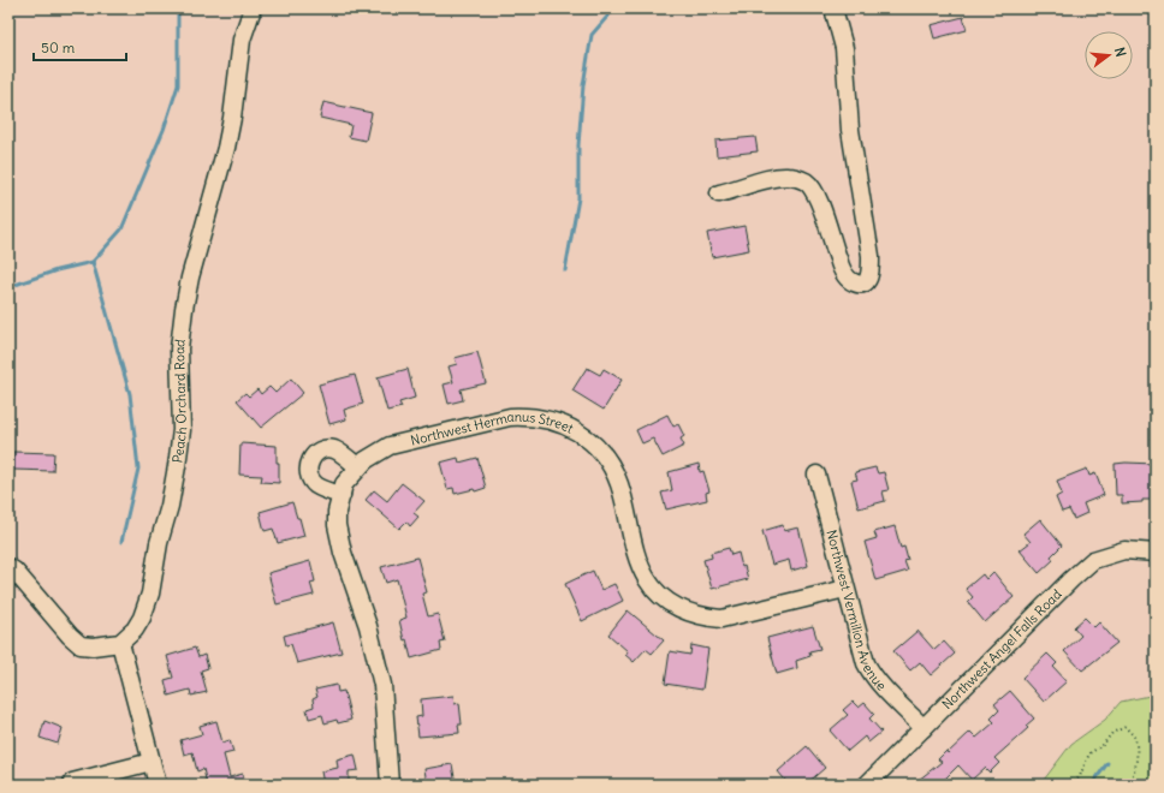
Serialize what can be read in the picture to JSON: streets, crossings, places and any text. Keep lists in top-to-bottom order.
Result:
{
  "streets": {
    "street": [
      "Peach Orchard Road",
      "Northwest Hermanus Street",
      "Northwest Vermilion Avenue",
      "Northwest Angel Falls Road"
    ]
  },
  "crossings": [
    ["Northwest Hermanus Street", "Northwest Vermilion Avenue"],
    ["Northwest Vermilion Avenue", "Northwest Angel Falls Road"]
  ],
  "scale_bar": "50 m",
  "north": "right"
}
